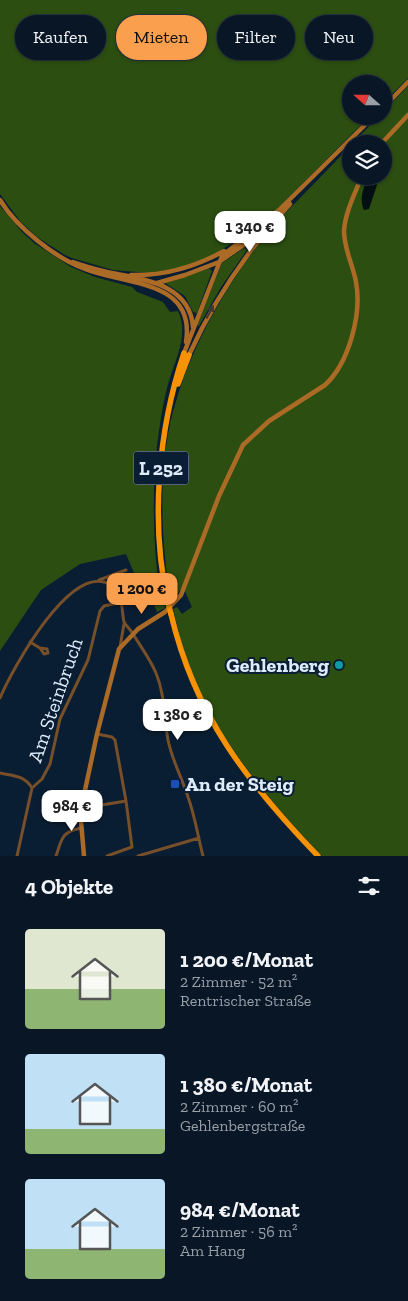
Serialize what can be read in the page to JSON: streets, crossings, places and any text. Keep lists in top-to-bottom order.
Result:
{
  "streets": {
    "highway": ["L 252"],
    "street": ["Am Steinbruch"]
  },
  "places": {
    "other": ["Gehlenberg"],
    "transit": ["An der Steig"]
  },
  "north": "left",
  "page": {
    "chip": [
      "Kaufen",
      "Mieten",
      "Filter",
      "Neu"
    ],
    "price": [
      "1 340 €",
      "1 200 €",
      "1 380 €",
      "984 €"
    ],
    "heading": "4 Objekte",
    "list": [
      {
        "name": "1 200 €/Monat",
        "note": "2 Zimmer · 52 m² · Rentrischer Straße"
      },
      {
        "name": "1 380 €/Monat",
        "note": "2 Zimmer · 60 m² · Gehlenbergstraße"
      },
      {
        "name": "984 €/Monat",
        "note": "2 Zimmer · 56 m² · Am Hang"
      }
    ]
  }
}
